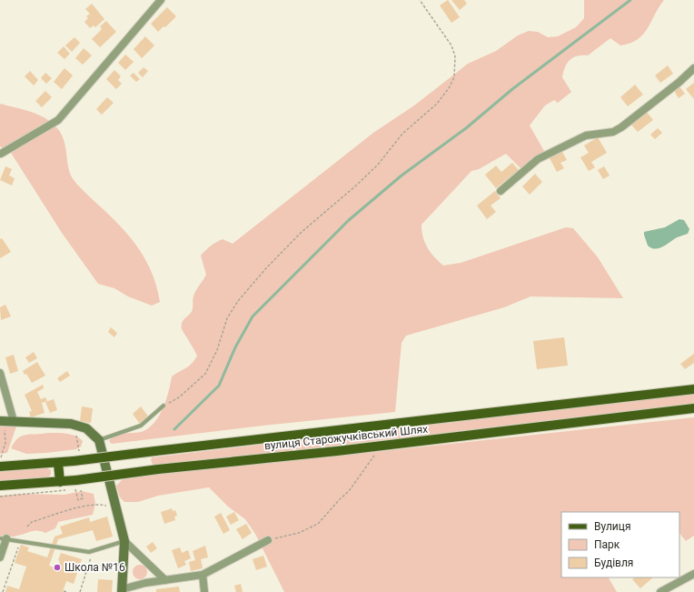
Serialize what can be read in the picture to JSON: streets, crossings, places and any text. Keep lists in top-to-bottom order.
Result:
{
  "streets": {
    "main road": ["вулиця Старожучківський Шлях"]
  },
  "places": ["Школа №16"],
  "legend": ["Вулиця", "Парк", "Будівля"]
}
